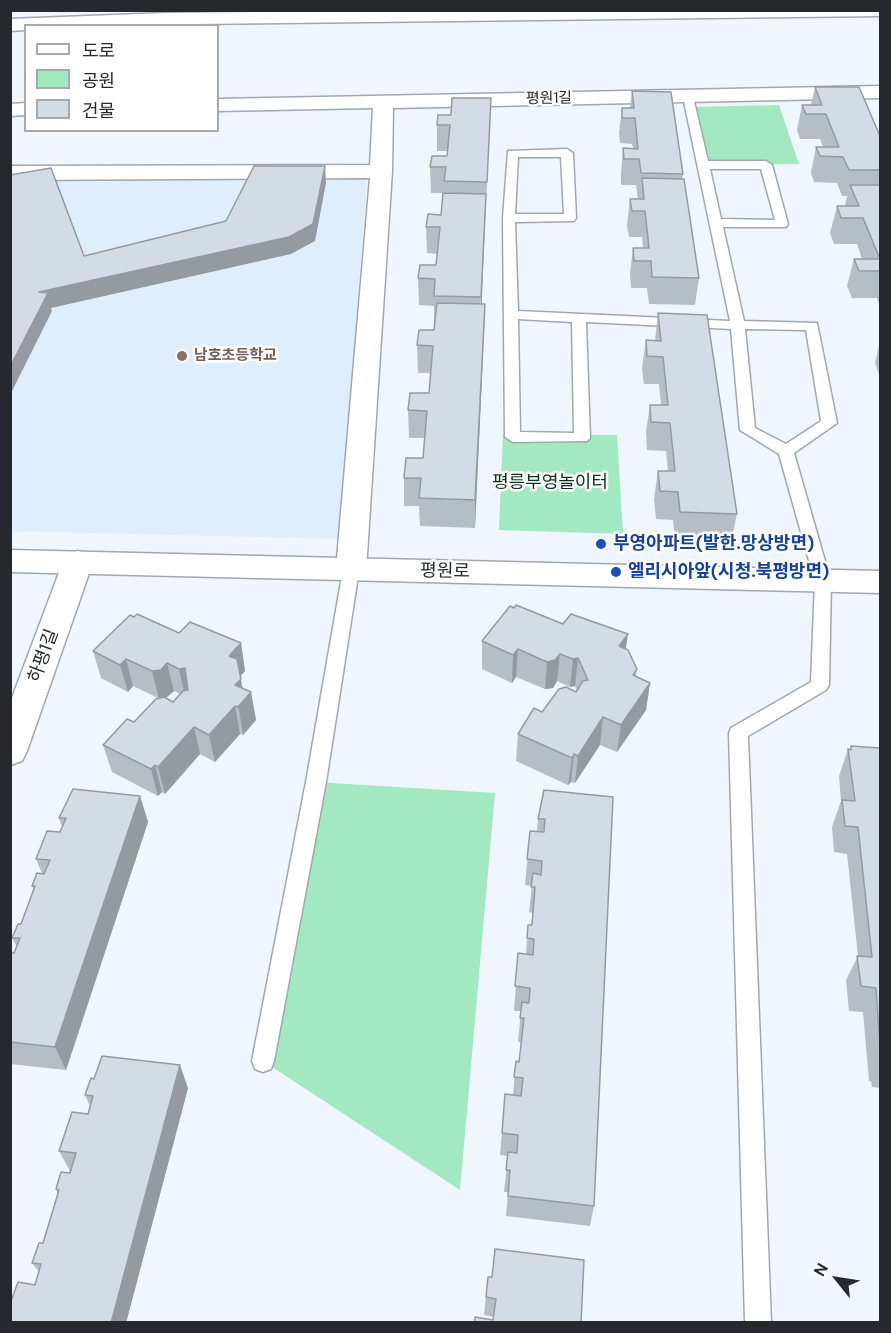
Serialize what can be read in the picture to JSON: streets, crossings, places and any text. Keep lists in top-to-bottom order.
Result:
{
  "streets": {
    "street": ["평원1길", "평원로", "하평1길"]
  },
  "crossings": [
    ["평원로", "하평1길"]
  ],
  "parks": ["평릉부영놀이터"],
  "places": ["남호초등학교", "부영아파트(발한.망상방면)", "엘리시아앞(시청.북평방면)"],
  "legend": ["도로", "공원", "건물"],
  "north": "top left"
}
